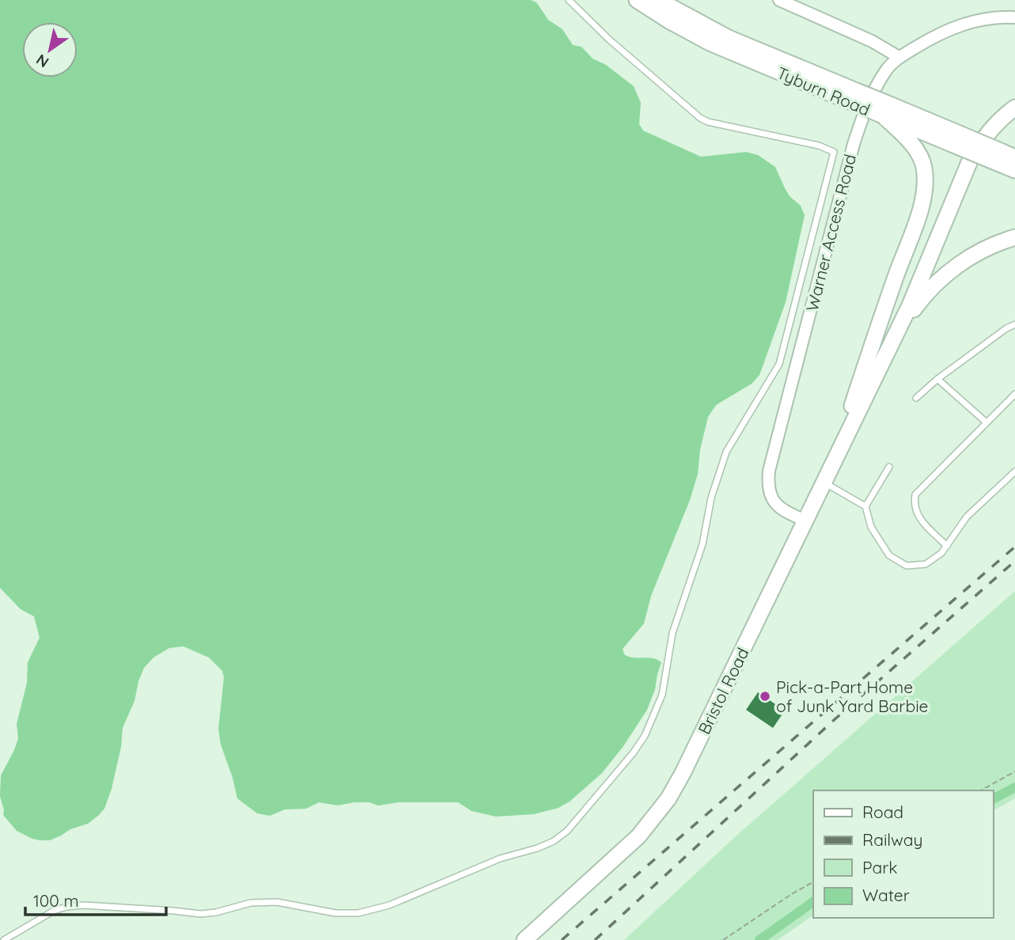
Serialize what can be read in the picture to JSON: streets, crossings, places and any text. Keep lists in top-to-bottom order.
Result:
{
  "streets": {
    "main road": ["Tyburn Road", "Bristol Road"],
    "street": ["Warner Access Road"]
  },
  "crossings": [
    ["Warner Access Road", "Bristol Road"]
  ],
  "places": ["Pick-a-Part Home of Junk Yard Barbie"],
  "legend": [
    "Road",
    "Railway",
    "Park",
    "Water"
  ],
  "scale_bar": "100 m",
  "north": "bottom left"
}
